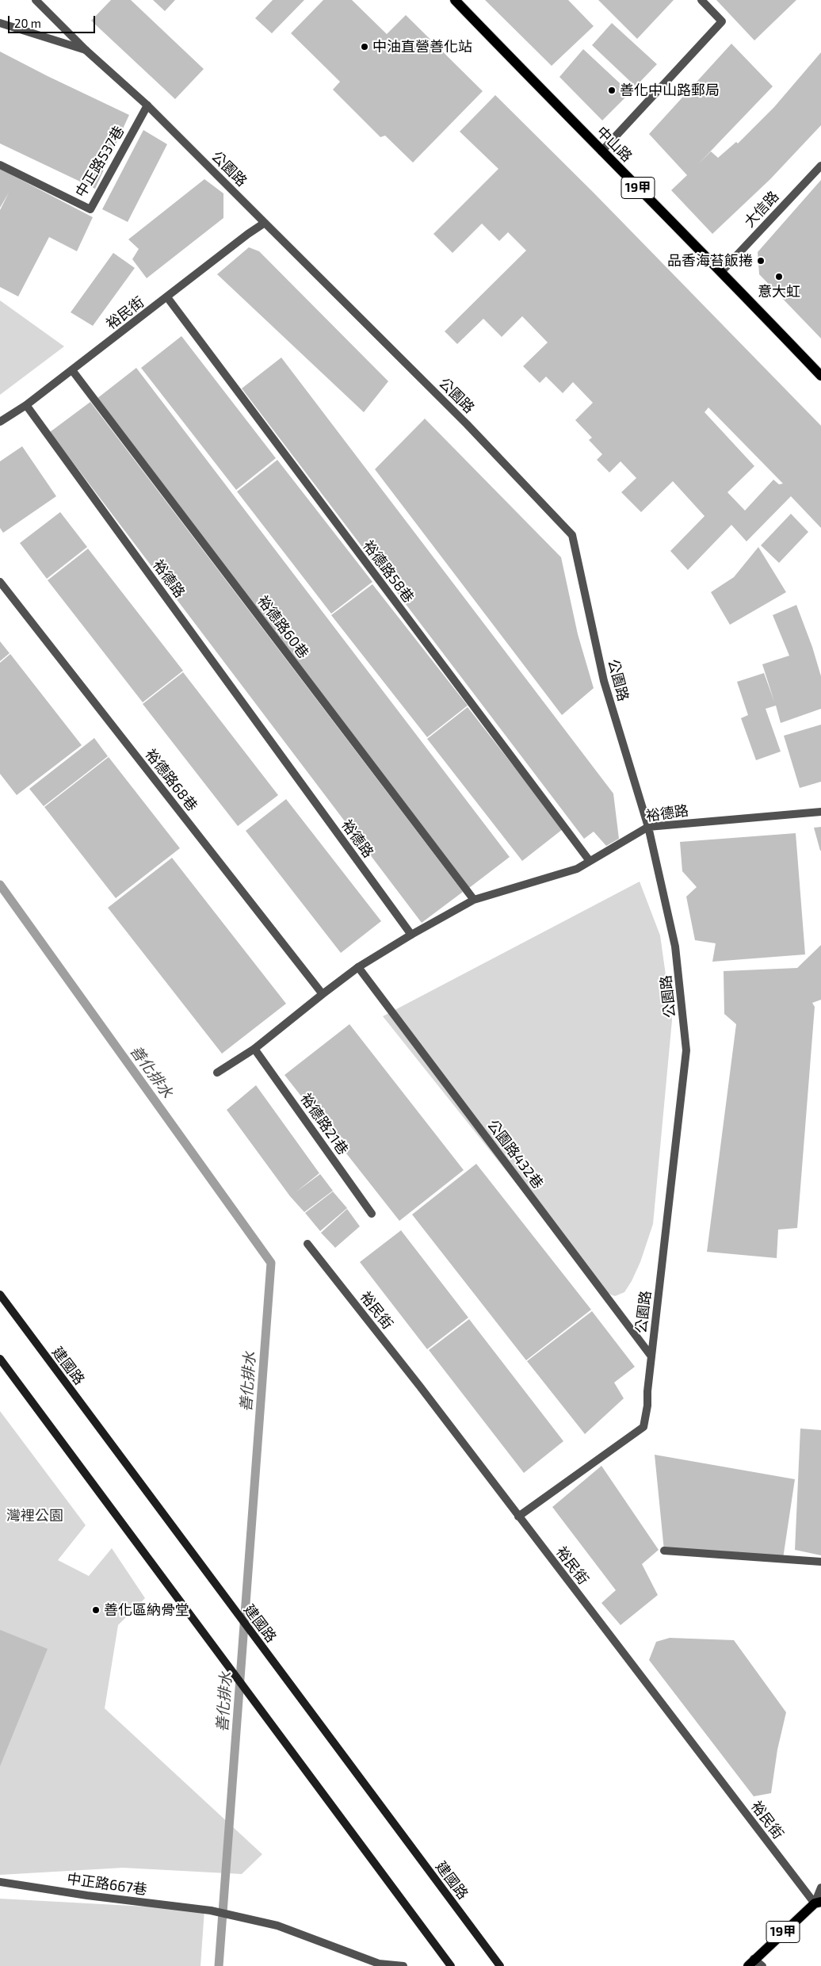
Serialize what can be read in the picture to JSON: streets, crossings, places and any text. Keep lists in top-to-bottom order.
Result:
{
  "streets": {
    "main road": ["中山路", "19甲"],
    "street": [
      "中正路537巷",
      "公園路",
      "大信路",
      "裕民街",
      "裕德路58巷",
      "裕德路",
      "裕德路60巷",
      "裕德路68巷",
      "裕德路21巷",
      "公園路432巷",
      "建國路",
      "中正路667巷"
    ]
  },
  "crossings": [
    ["中山路", "大信路"],
    ["中正路537巷", "公園路"],
    ["公園路", "裕民街"],
    ["公園路", "裕德路"],
    ["公園路", "公園路432巷"],
    ["19甲", "裕民街"],
    ["裕民街", "裕德路58巷"],
    ["裕民街", "裕德路"],
    ["裕民街", "裕德路60巷"],
    ["裕德路58巷", "裕德路"],
    ["裕德路", "裕德路60巷"]
  ],
  "water": ["善化排水"],
  "parks": ["灣裡公園"],
  "places": [
    "中油直營善化站",
    "善化中山路郵局",
    "品香海苔飯捲",
    "意大虹",
    "善化區納骨堂"
  ],
  "scale_bar": "20 m"
}
